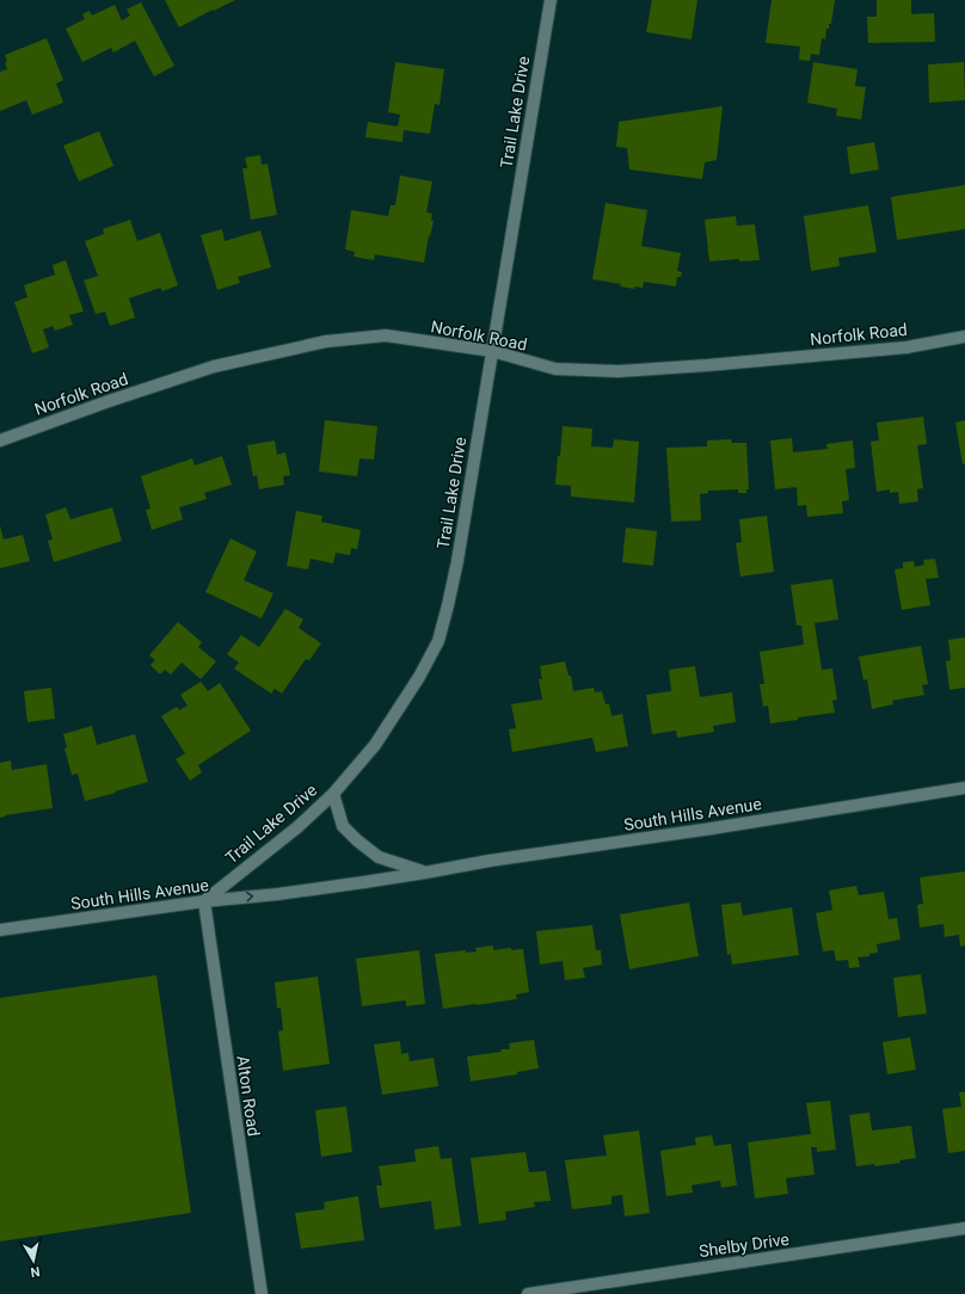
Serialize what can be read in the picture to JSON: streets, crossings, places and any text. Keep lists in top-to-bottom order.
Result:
{
  "streets": {
    "street": [
      "Trail Lake Drive",
      "Norfolk Road",
      "South Hills Avenue",
      "Alton Road",
      "Shelby Drive"
    ]
  },
  "crossings": [
    ["Trail Lake Drive", "Norfolk Road"],
    ["Trail Lake Drive", "South Hills Avenue"],
    ["Trail Lake Drive", "Alton Road"],
    ["South Hills Avenue", "Alton Road"]
  ],
  "north": "bottom"
}
